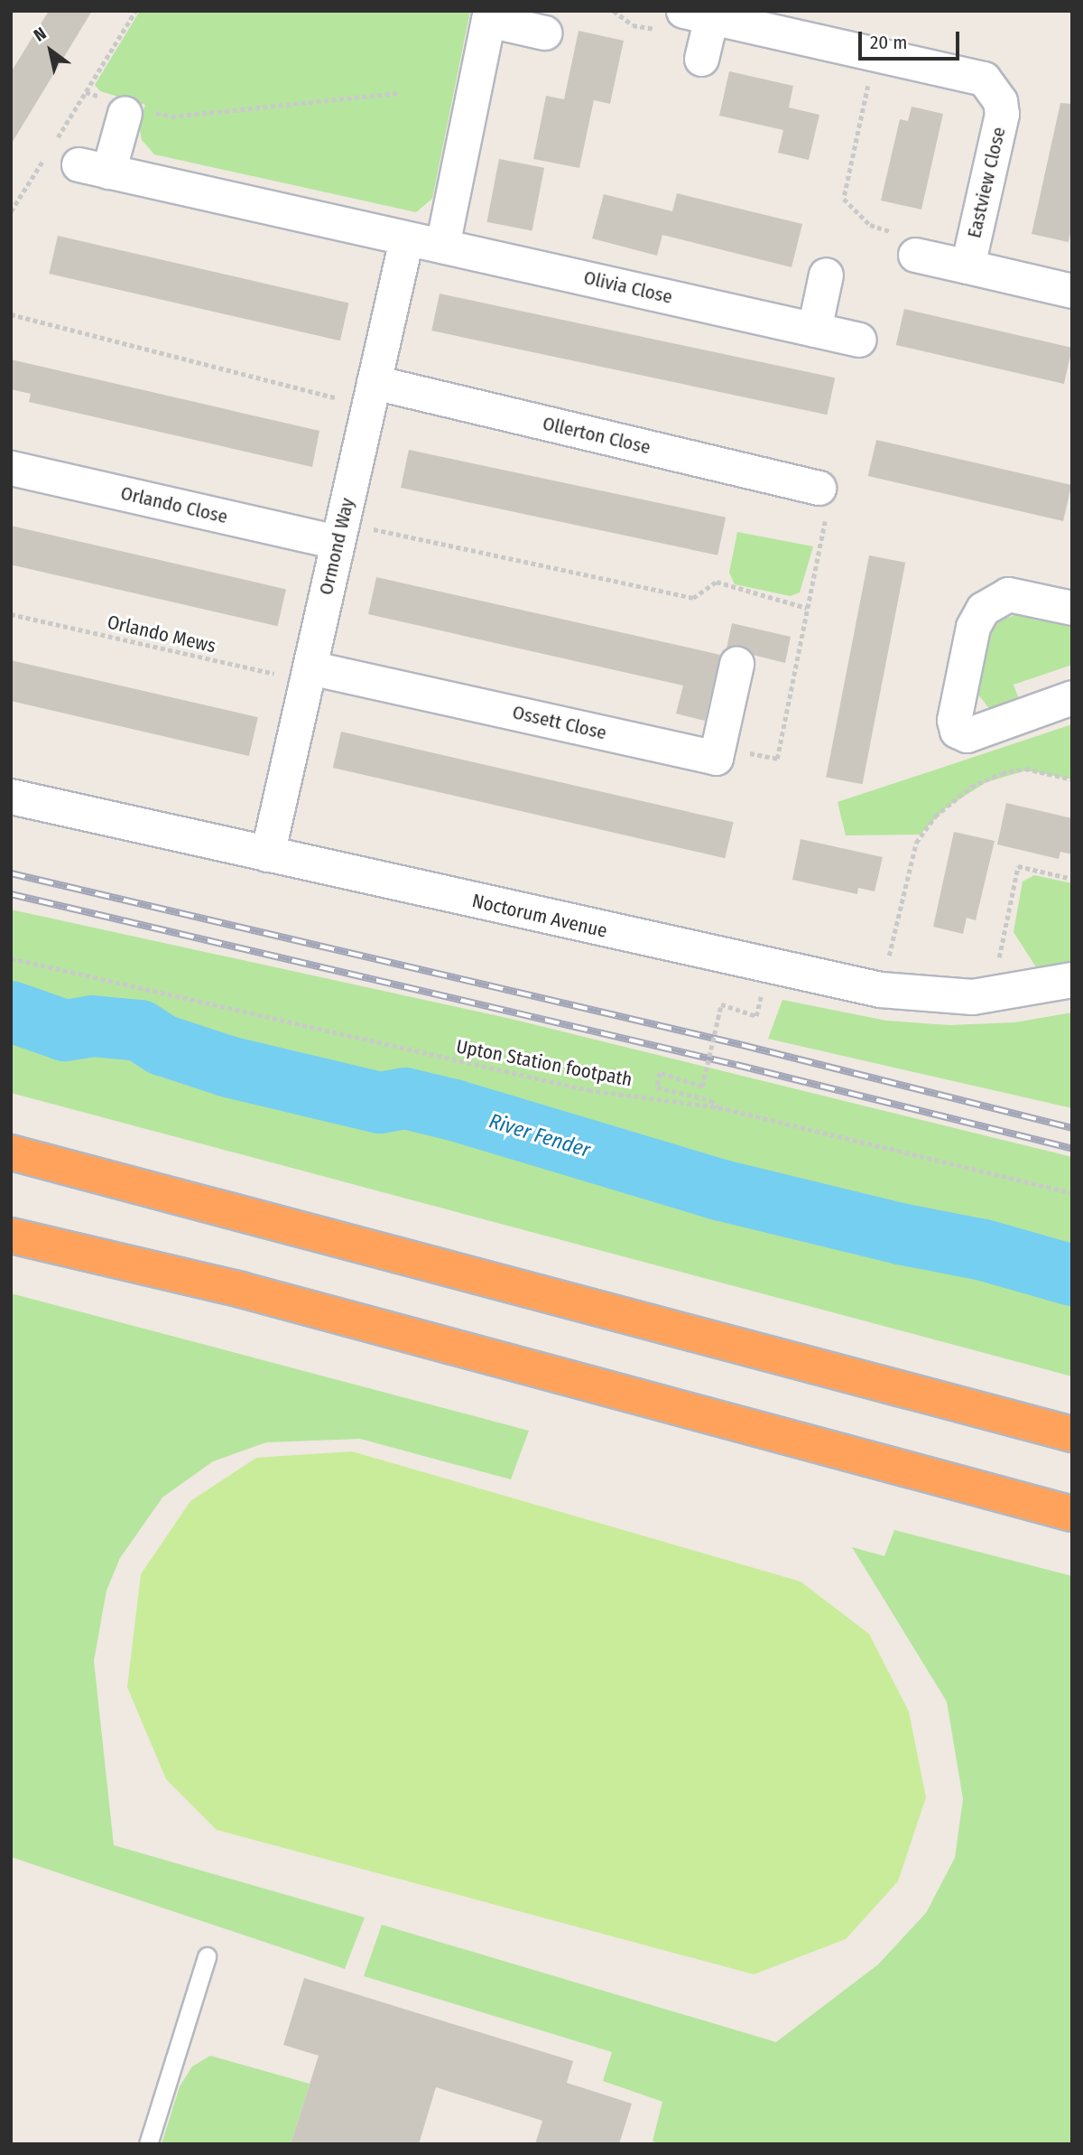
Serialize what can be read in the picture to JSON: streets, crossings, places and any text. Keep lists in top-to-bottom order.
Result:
{
  "streets": {
    "street": [
      "Eastview Close",
      "Olivia Close",
      "Ollerton Close",
      "Orlando Close",
      "Ormond Way",
      "Ossett Close",
      "Noctorum Avenue"
    ],
    "path": ["Orlando Mews", "Upton Station footpath"]
  },
  "crossings": [
    ["Olivia Close", "Ormond Way"],
    ["Ollerton Close", "Ormond Way"],
    ["Orlando Close", "Ormond Way"],
    ["Ormond Way", "Orlando Mews"],
    ["Ormond Way", "Ossett Close"],
    ["Ormond Way", "Noctorum Avenue"],
    ["Orlando Mews", "Ossett Close"]
  ],
  "water": ["River Fender"],
  "scale_bar": "20 m",
  "north": "top left"
}
